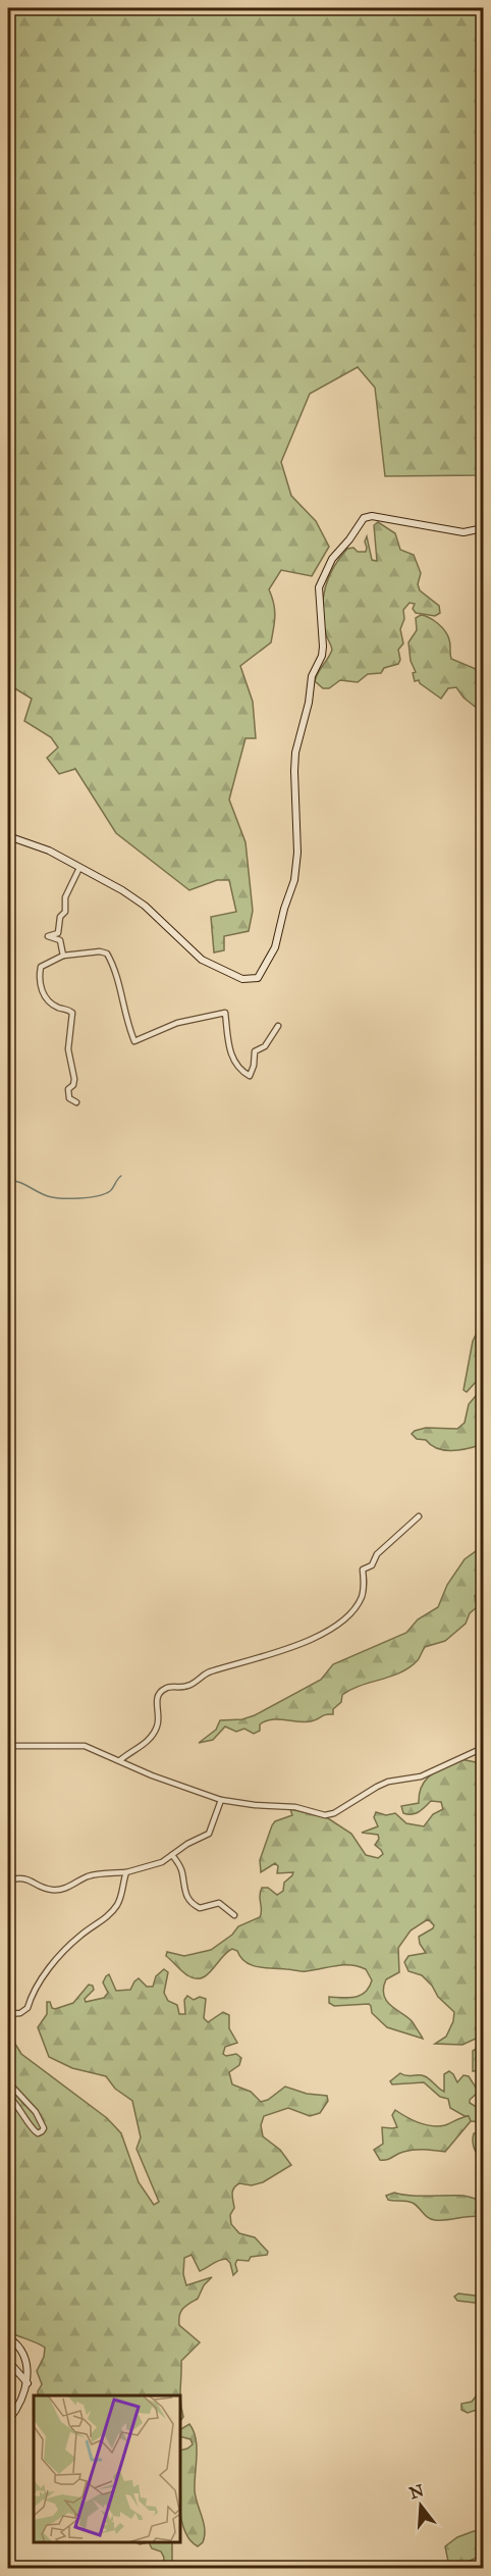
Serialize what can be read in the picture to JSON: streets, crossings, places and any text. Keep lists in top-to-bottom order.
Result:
{
  "north": "top"
}
